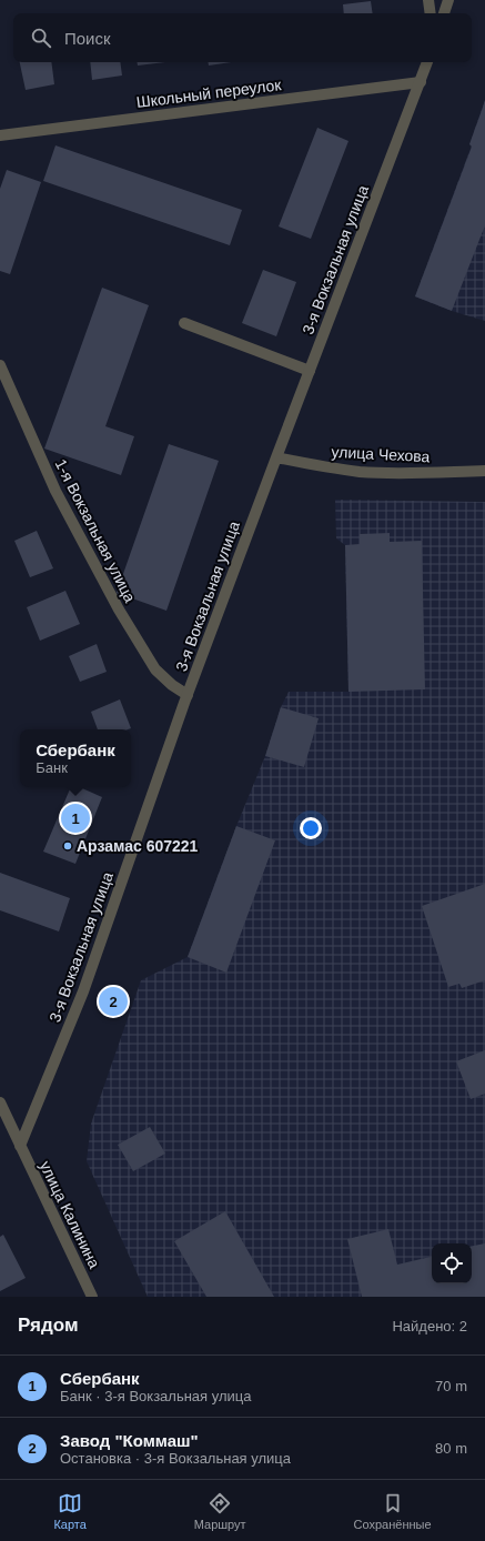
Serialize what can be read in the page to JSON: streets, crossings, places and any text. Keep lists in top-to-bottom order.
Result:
{
  "streets": {
    "street": [
      "Школьный переулок",
      "3-я Вокзальная улица",
      "улица Чехова",
      "1-я Вокзальная улица",
      "улица Калинина"
    ]
  },
  "crossings": [
    ["Школьный переулок", "3-я Вокзальная улица"],
    ["3-я Вокзальная улица", "улица Чехова"],
    ["3-я Вокзальная улица", "1-я Вокзальная улица"],
    ["3-я Вокзальная улица", "улица Калинина"]
  ],
  "places": ["Арзамас 607221"],
  "page": {
    "search": "Поиск",
    "popup": ["Сбербанк", "Банк"],
    "pins": ["1", "2"],
    "heading": ["Рядом", "Найдено: 2"],
    "list": [
      {
        "mark": "1",
        "name": "Сбербанк",
        "note": "Банк · 3-я Вокзальная улица",
        "value": "70 m"
      },
      {
        "mark": "2",
        "name": "Завод \"Коммаш\"",
        "note": "Остановка · 3-я Вокзальная улица",
        "value": "80 m"
      }
    ],
    "nav": ["Карта", "Маршрут", "Сохранённые"]
  }
}
